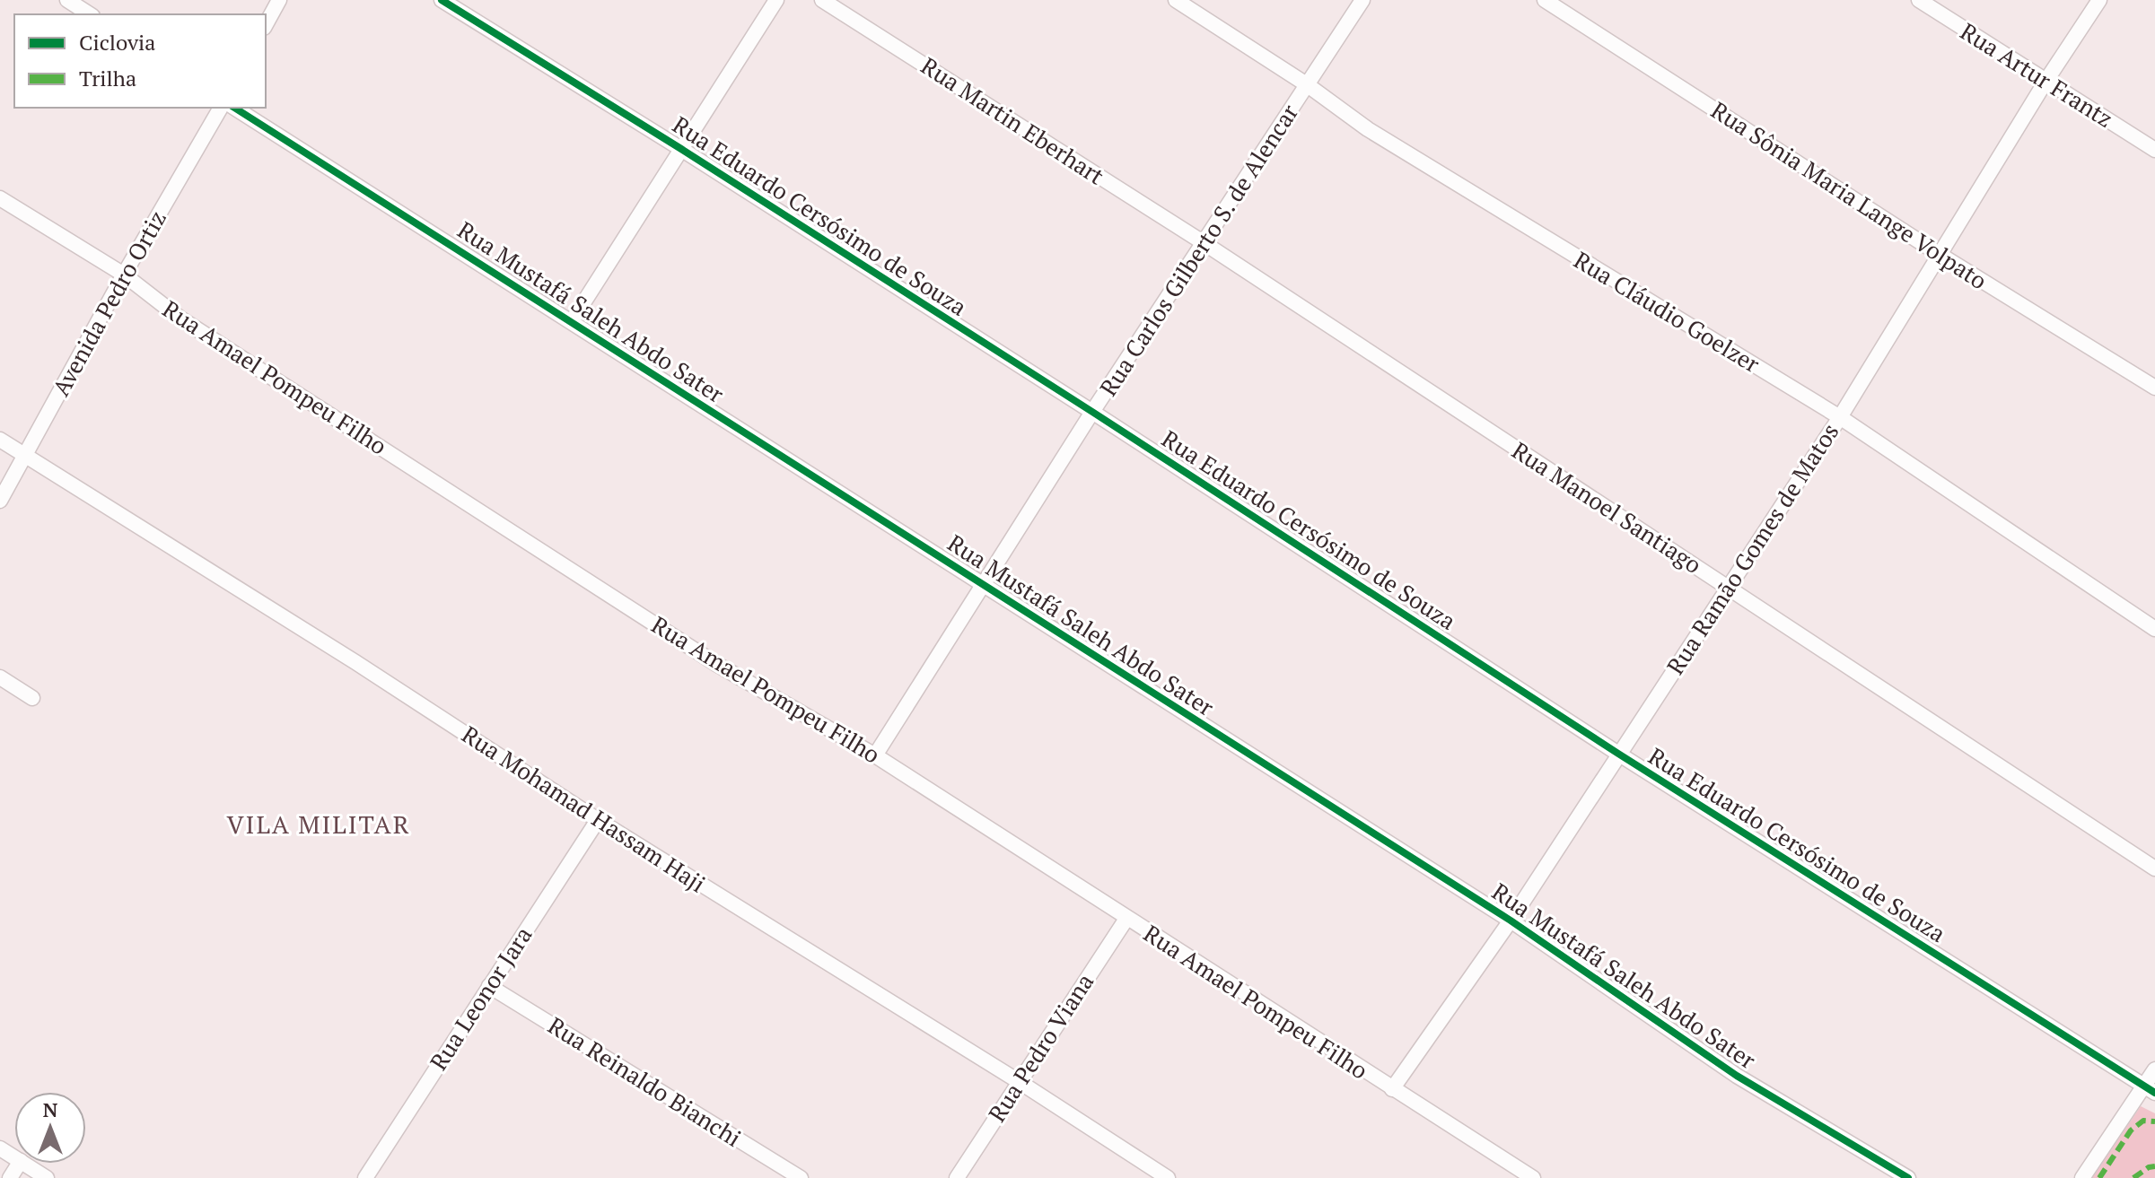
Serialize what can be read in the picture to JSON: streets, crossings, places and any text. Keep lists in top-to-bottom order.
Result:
{
  "streets": {
    "street": [
      "Rua Artur Frantz",
      "Rua Martin Eberhart",
      "Rua Sônia Maria Lange Volpato",
      "Rua Eduardo Cersósimo de Souza",
      "Rua Carlos Gilberto S. de Alencar",
      "Avenida Pedro Ortiz",
      "Rua Mustafá Saleh Abdo Sater",
      "Rua Cláudio Goelzer",
      "Rua Amael Pompeu Filho",
      "Rua Manoel Santiago",
      "Rua Ramão Gomes de Matos",
      "Rua Mohamad Hassam Haji",
      "Rua Leonor Jara",
      "Rua Pedro Viana",
      "Rua Reinaldo Bianchi"
    ]
  },
  "crossings": [
    ["Rua Artur Frantz", "Rua Ramão Gomes de Matos"],
    ["Rua Martin Eberhart", "Rua Carlos Gilberto S. de Alencar"],
    ["Rua Martin Eberhart", "Rua Manoel Santiago"],
    ["Rua Sônia Maria Lange Volpato", "Rua Ramão Gomes de Matos"],
    ["Rua Eduardo Cersósimo de Souza", "Rua Carlos Gilberto S. de Alencar"],
    ["Rua Eduardo Cersósimo de Souza", "Rua Ramão Gomes de Matos"],
    ["Rua Carlos Gilberto S. de Alencar", "Rua Mustafá Saleh Abdo Sater"],
    ["Rua Carlos Gilberto S. de Alencar", "Rua Cláudio Goelzer"],
    ["Rua Carlos Gilberto S. de Alencar", "Rua Amael Pompeu Filho"],
    ["Rua Carlos Gilberto S. de Alencar", "Rua Manoel Santiago"],
    ["Avenida Pedro Ortiz", "Rua Amael Pompeu Filho"],
    ["Avenida Pedro Ortiz", "Rua Mohamad Hassam Haji"],
    ["Rua Mustafá Saleh Abdo Sater", "Rua Ramão Gomes de Matos"],
    ["Rua Cláudio Goelzer", "Rua Ramão Gomes de Matos"],
    ["Rua Amael Pompeu Filho", "Rua Ramão Gomes de Matos"],
    ["Rua Amael Pompeu Filho", "Rua Pedro Viana"],
    ["Rua Manoel Santiago", "Rua Ramão Gomes de Matos"],
    ["Rua Mohamad Hassam Haji", "Rua Leonor Jara"],
    ["Rua Mohamad Hassam Haji", "Rua Pedro Viana"],
    ["Rua Leonor Jara", "Rua Reinaldo Bianchi"]
  ],
  "districts": ["VILA MILITAR"],
  "legend": ["Ciclovia", "Trilha"],
  "north": "top"
}
